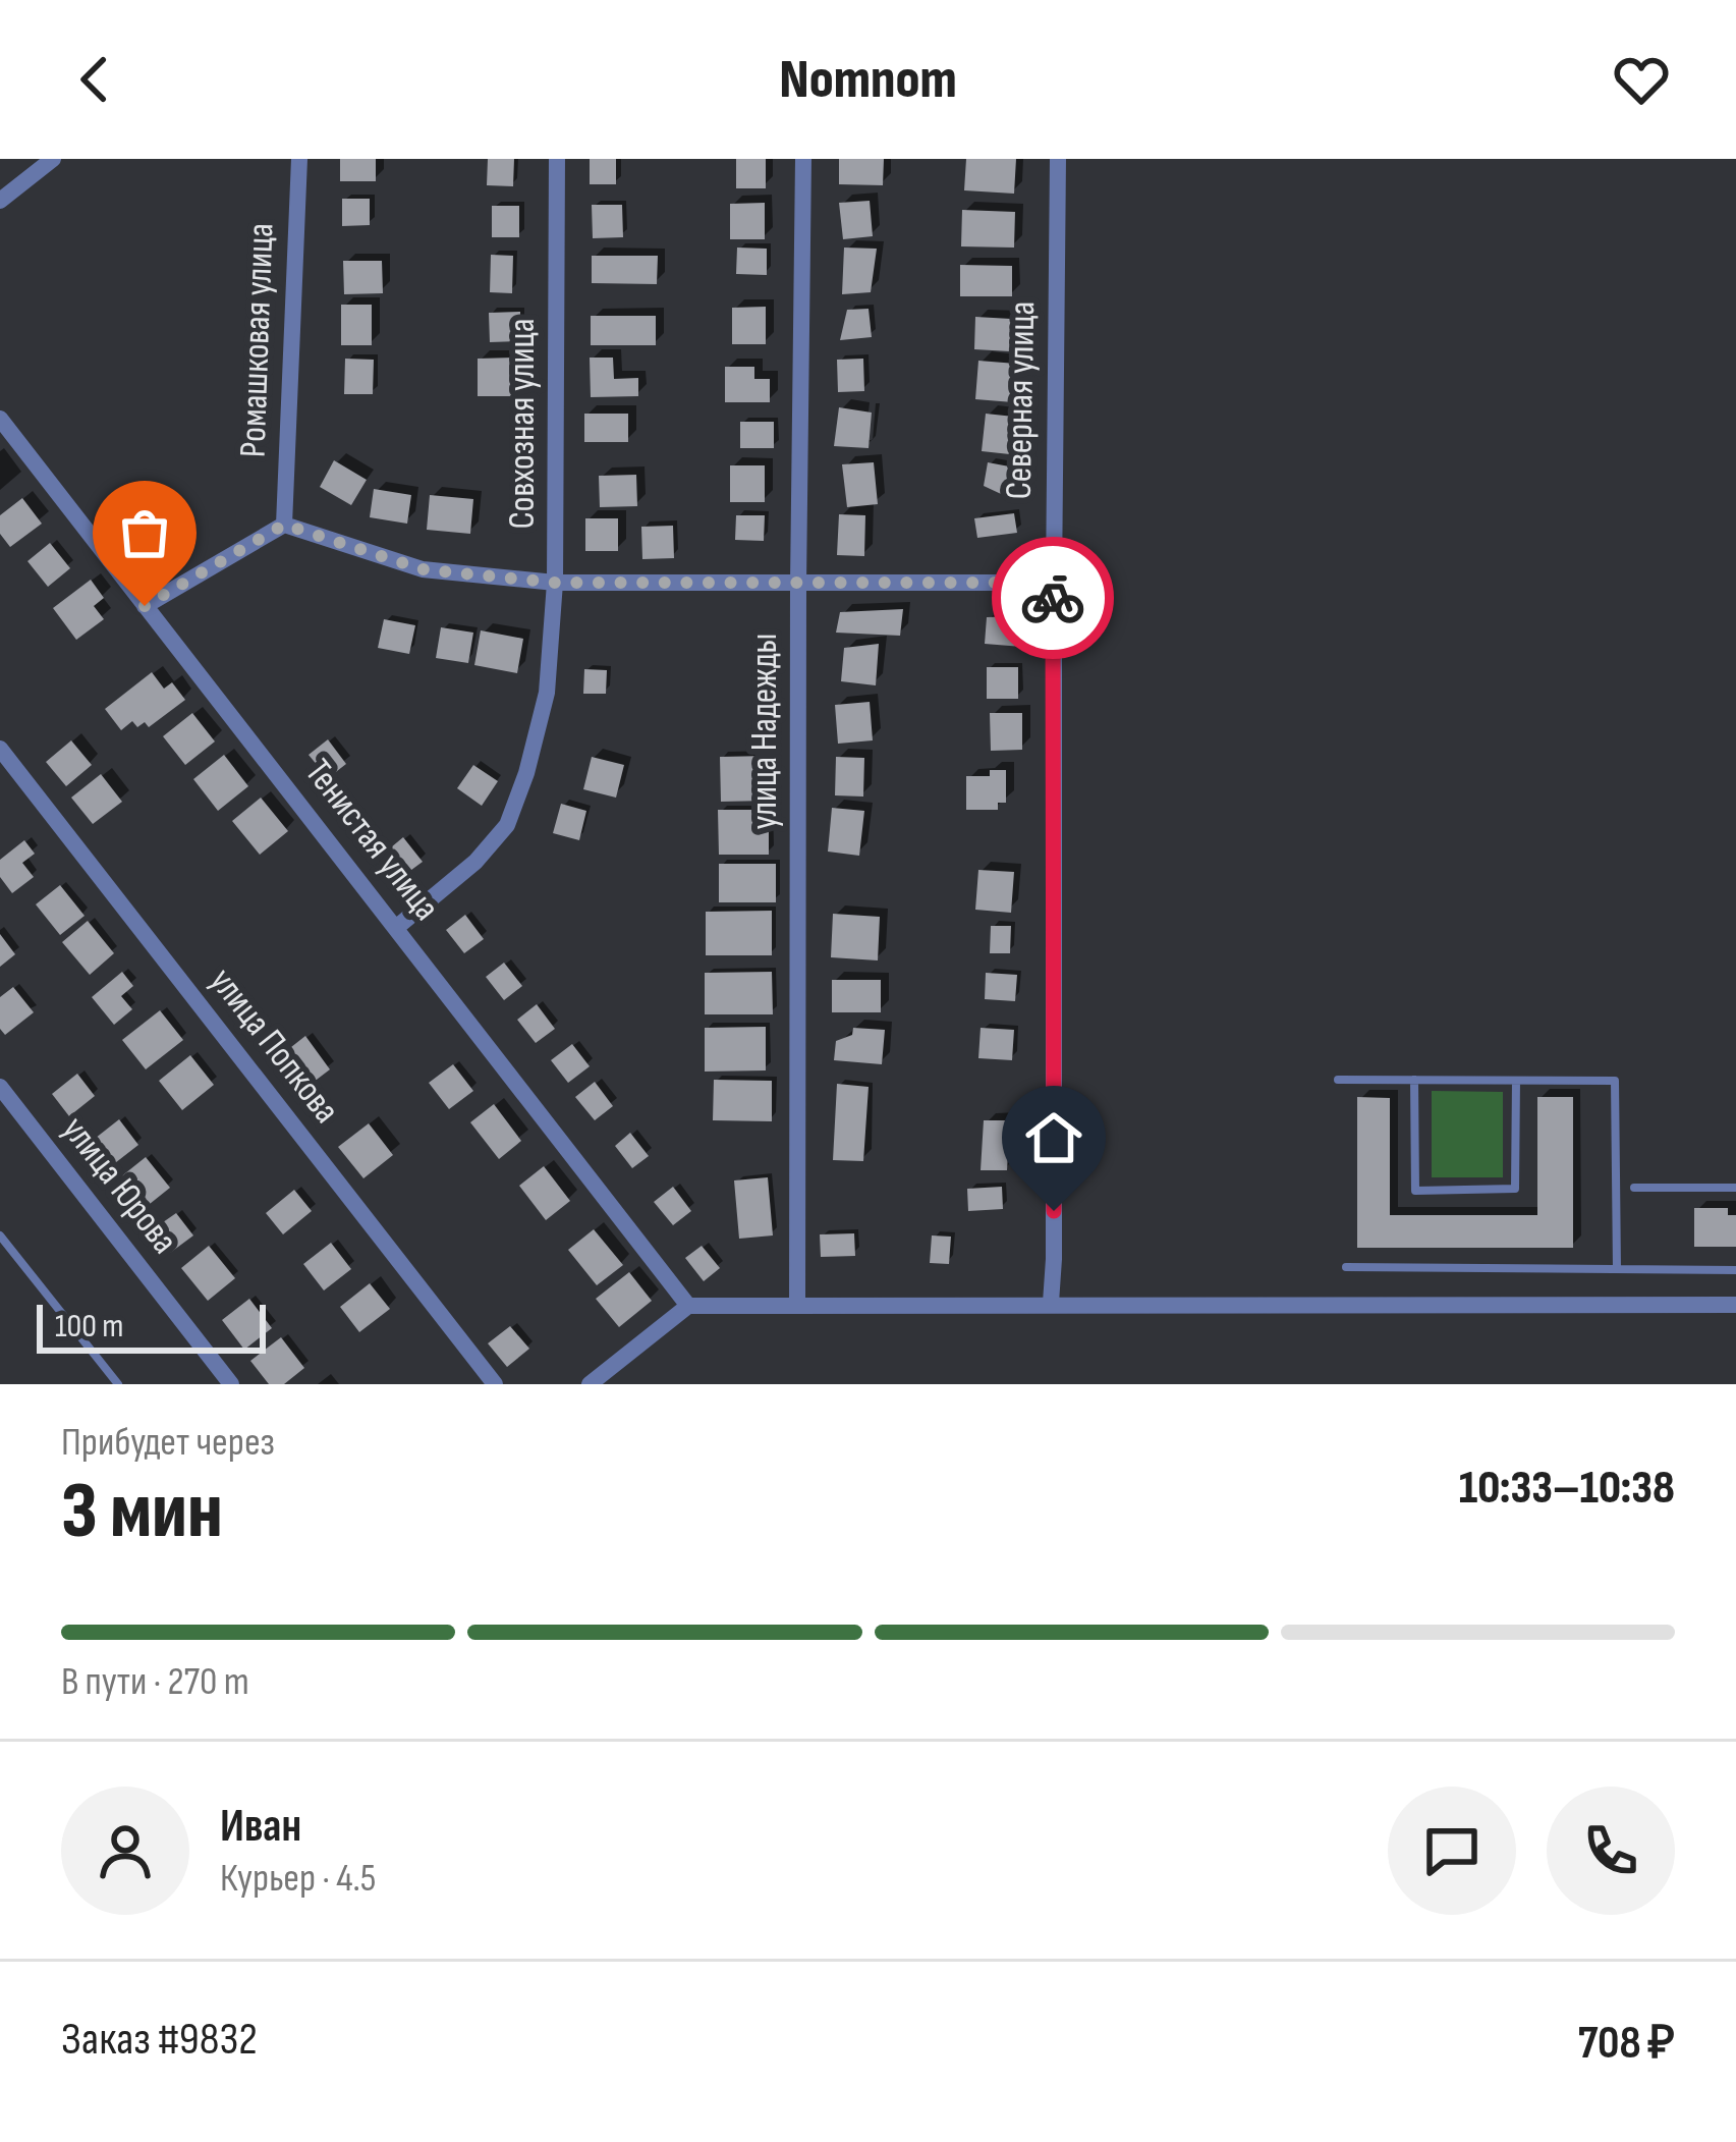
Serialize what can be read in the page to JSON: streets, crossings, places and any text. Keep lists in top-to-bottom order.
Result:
{
  "streets": {
    "street": [
      "Ромашковая улица",
      "Северная улица",
      "Совхозная улица",
      "улица Надежды",
      "Тенистая улица",
      "улица Попкова",
      "улица Юрова"
    ]
  },
  "crossings": [
    ["Совхозная улица", "Тенистая улица"]
  ],
  "scale_bar": "100 m",
  "page": {
    "header": "Nomnom",
    "scale": "100 m",
    "heading": ["3 мин", "Прибудет через", "10:33–10:38"],
    "panel": [
      "Иван",
      "Курьер · 4.5",
      "Заказ #9832",
      "708 ₽"
    ],
    "bar": "В пути · 270 m"
  }
}
